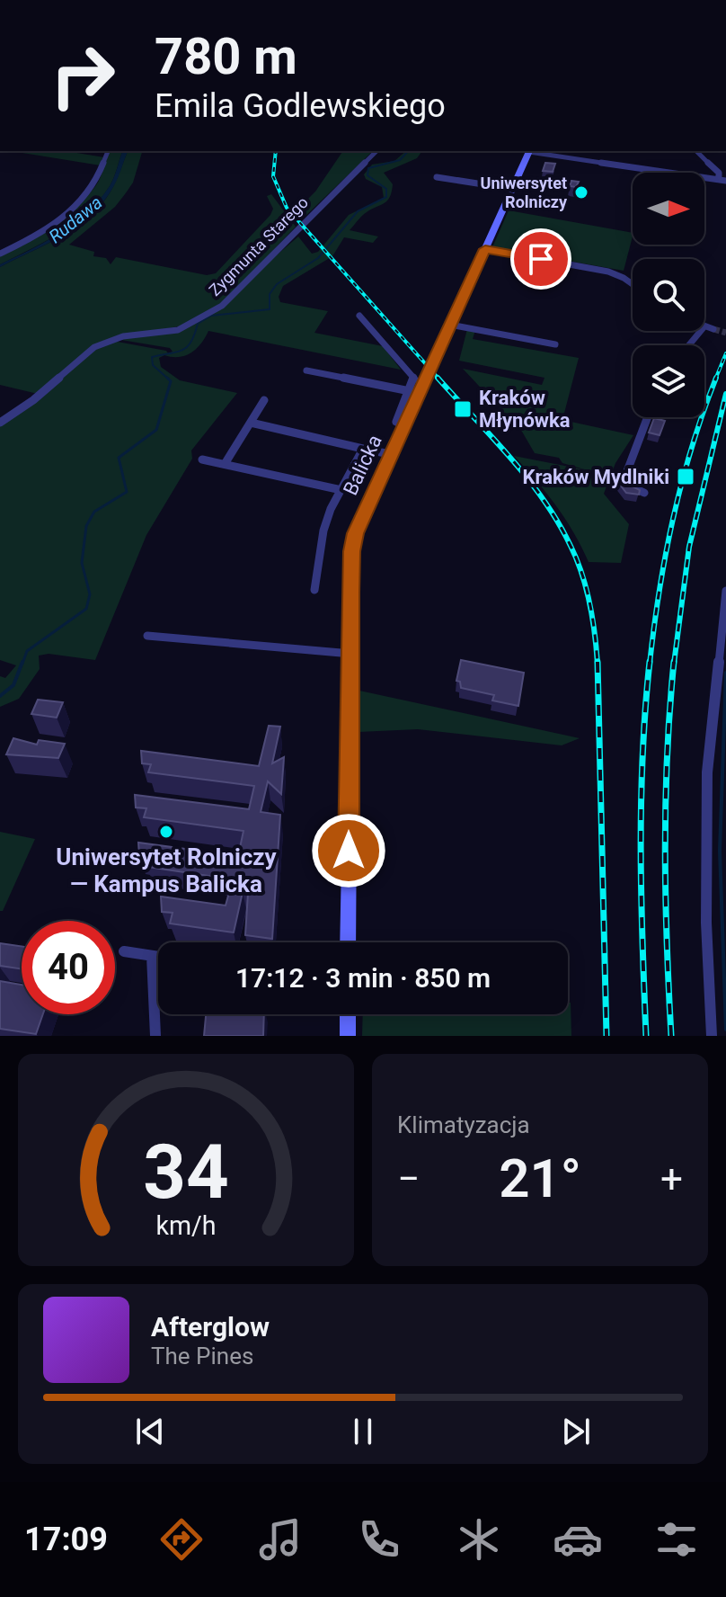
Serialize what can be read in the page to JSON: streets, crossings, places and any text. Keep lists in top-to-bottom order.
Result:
{
  "streets": {
    "street": ["Zygmunta Starego", "Balicka"]
  },
  "water": ["Rudawa"],
  "places": {
    "other": ["Uniwersytet Rolniczy", "Uniwersytet Rolniczy — Kampus Balicka"],
    "transit": ["Kraków Młynówka", "Kraków Mydlniki"]
  },
  "north": "right",
  "page": {
    "turn": ["780 m", "Emila Godlewskiego"],
    "limit": "40",
    "trip": "17:12 · 3 min · 850 m",
    "tile": "Klimatyzacja",
    "heat": ["−", "21°", "+"],
    "song": ["Afterglow", "The Pines"],
    "tabs": "17:09",
    "gauge": ["34", "km/h"]
  }
}
